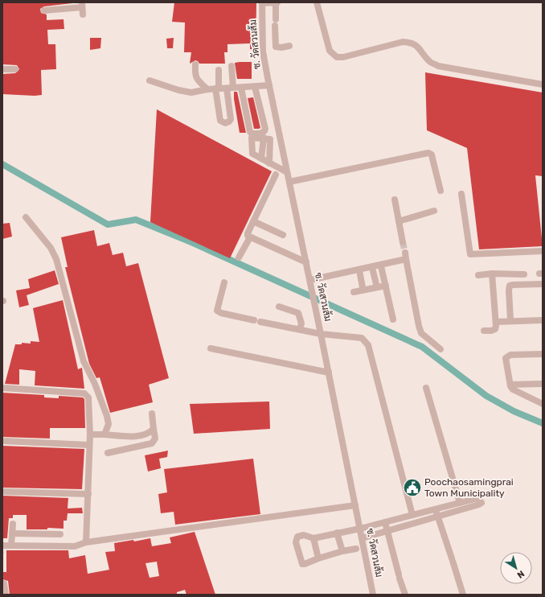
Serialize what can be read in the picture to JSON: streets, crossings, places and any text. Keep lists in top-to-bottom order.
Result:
{
  "streets": {
    "street": ["ซ. วัดสวนส้ม"]
  },
  "places": {
    "public building": ["Poochaosamingprai Town Municipality"]
  },
  "north": "bottom right"
}
